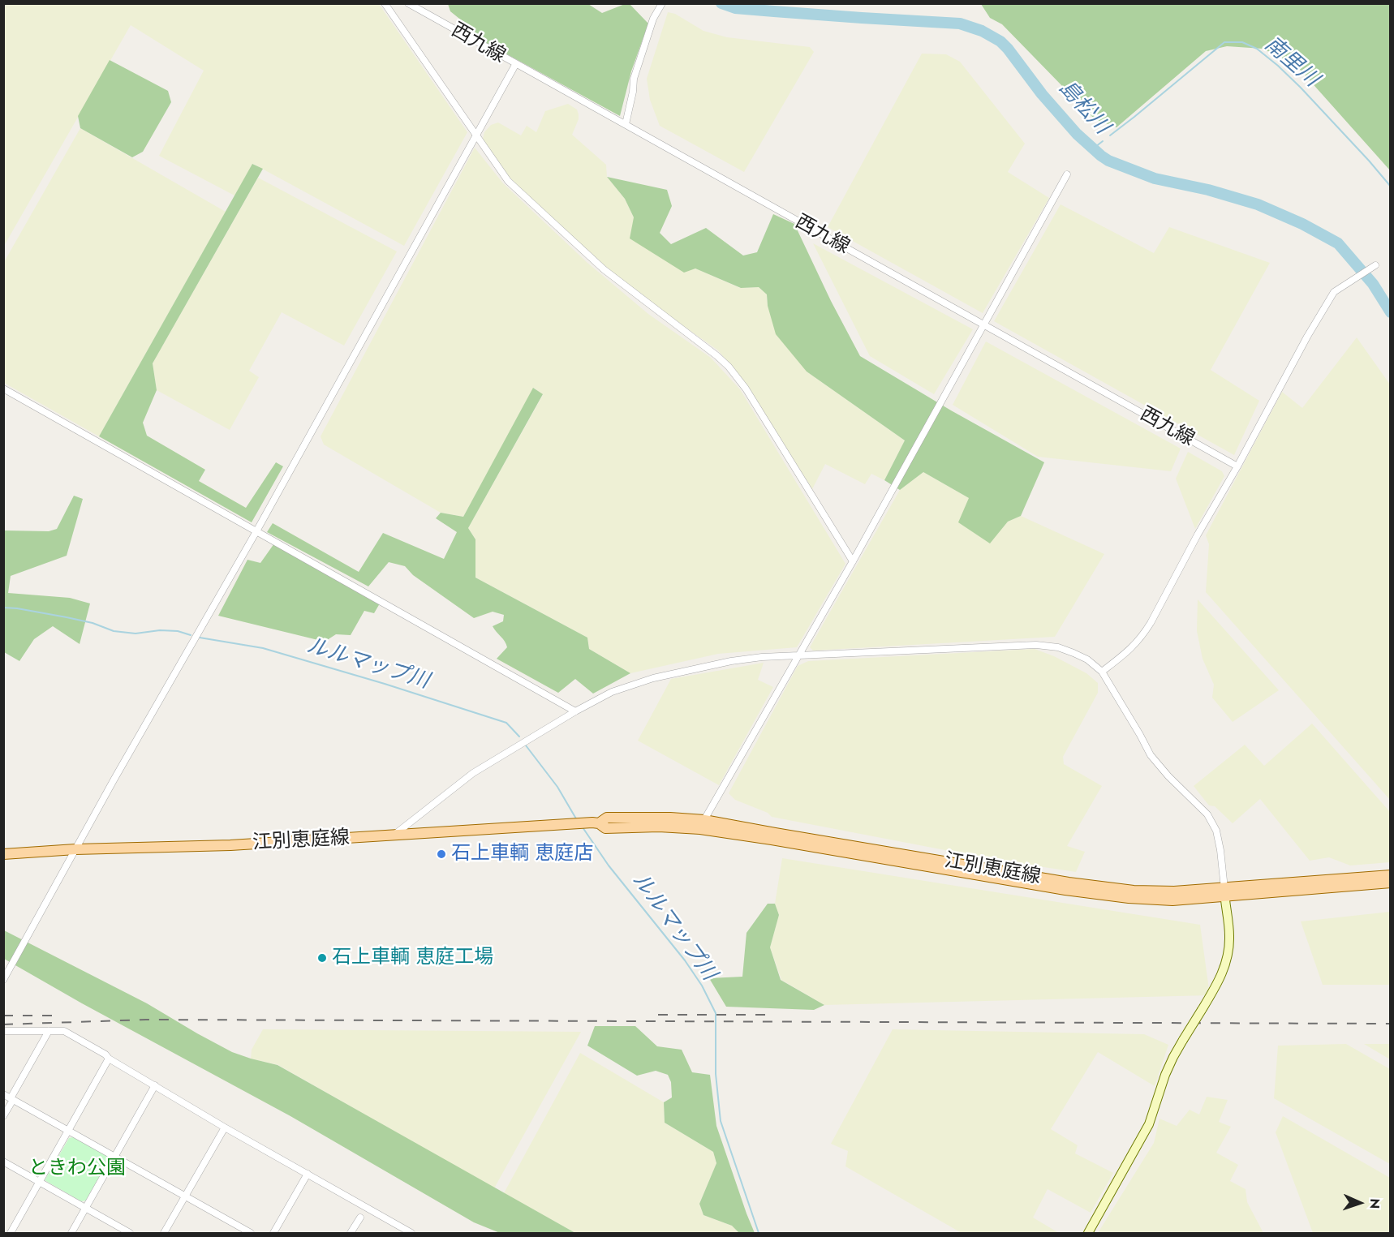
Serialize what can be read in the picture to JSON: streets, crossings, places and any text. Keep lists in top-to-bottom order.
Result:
{
  "streets": {
    "main road": ["江別恵庭線"],
    "street": ["西九線"]
  },
  "water": ["南里川", "島松川", "ルルマップ川"],
  "parks": ["ときわ公園"],
  "places": ["石上車輌 恵庭店", "石上車輌 恵庭工場"],
  "north": "right"
}
